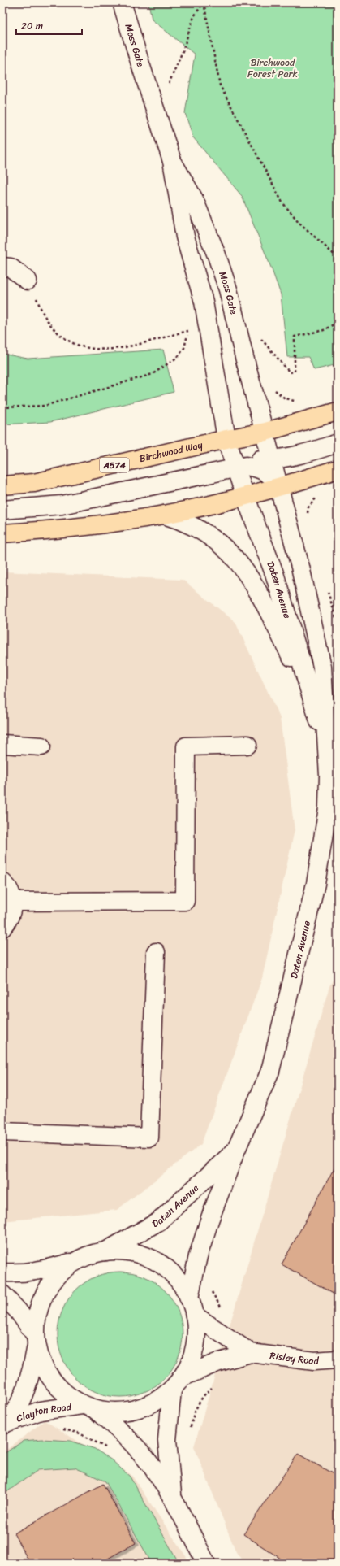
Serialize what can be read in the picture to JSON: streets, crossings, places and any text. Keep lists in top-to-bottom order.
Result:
{
  "streets": {
    "main road": ["Birchwood Way", "A574"],
    "street": [
      "Moss Gate",
      "Daten Avenue",
      "Risley Road",
      "Clayton Road"
    ]
  },
  "crossings": [
    ["Moss Gate", "Birchwood Way"],
    ["Moss Gate", "Daten Avenue"],
    ["Birchwood Way", "Daten Avenue"],
    ["Risley Road", "Clayton Road"]
  ],
  "parks": ["Birchwood Forest Park"],
  "scale_bar": "20 m"
}
